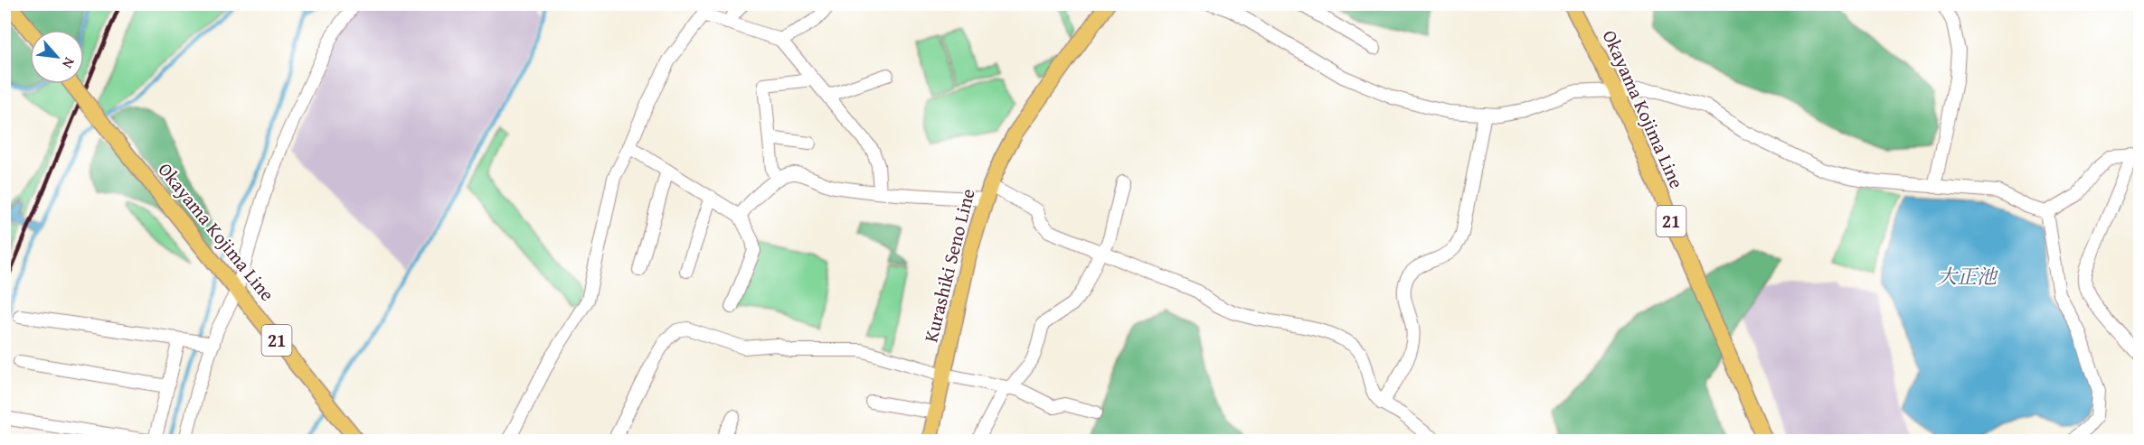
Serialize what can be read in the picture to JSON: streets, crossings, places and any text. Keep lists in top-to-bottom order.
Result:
{
  "streets": {
    "main road": ["Okayama Kojima Line", "21", "Kurashiki Seno Line"]
  },
  "water": ["大正池"],
  "north": "bottom right"
}
